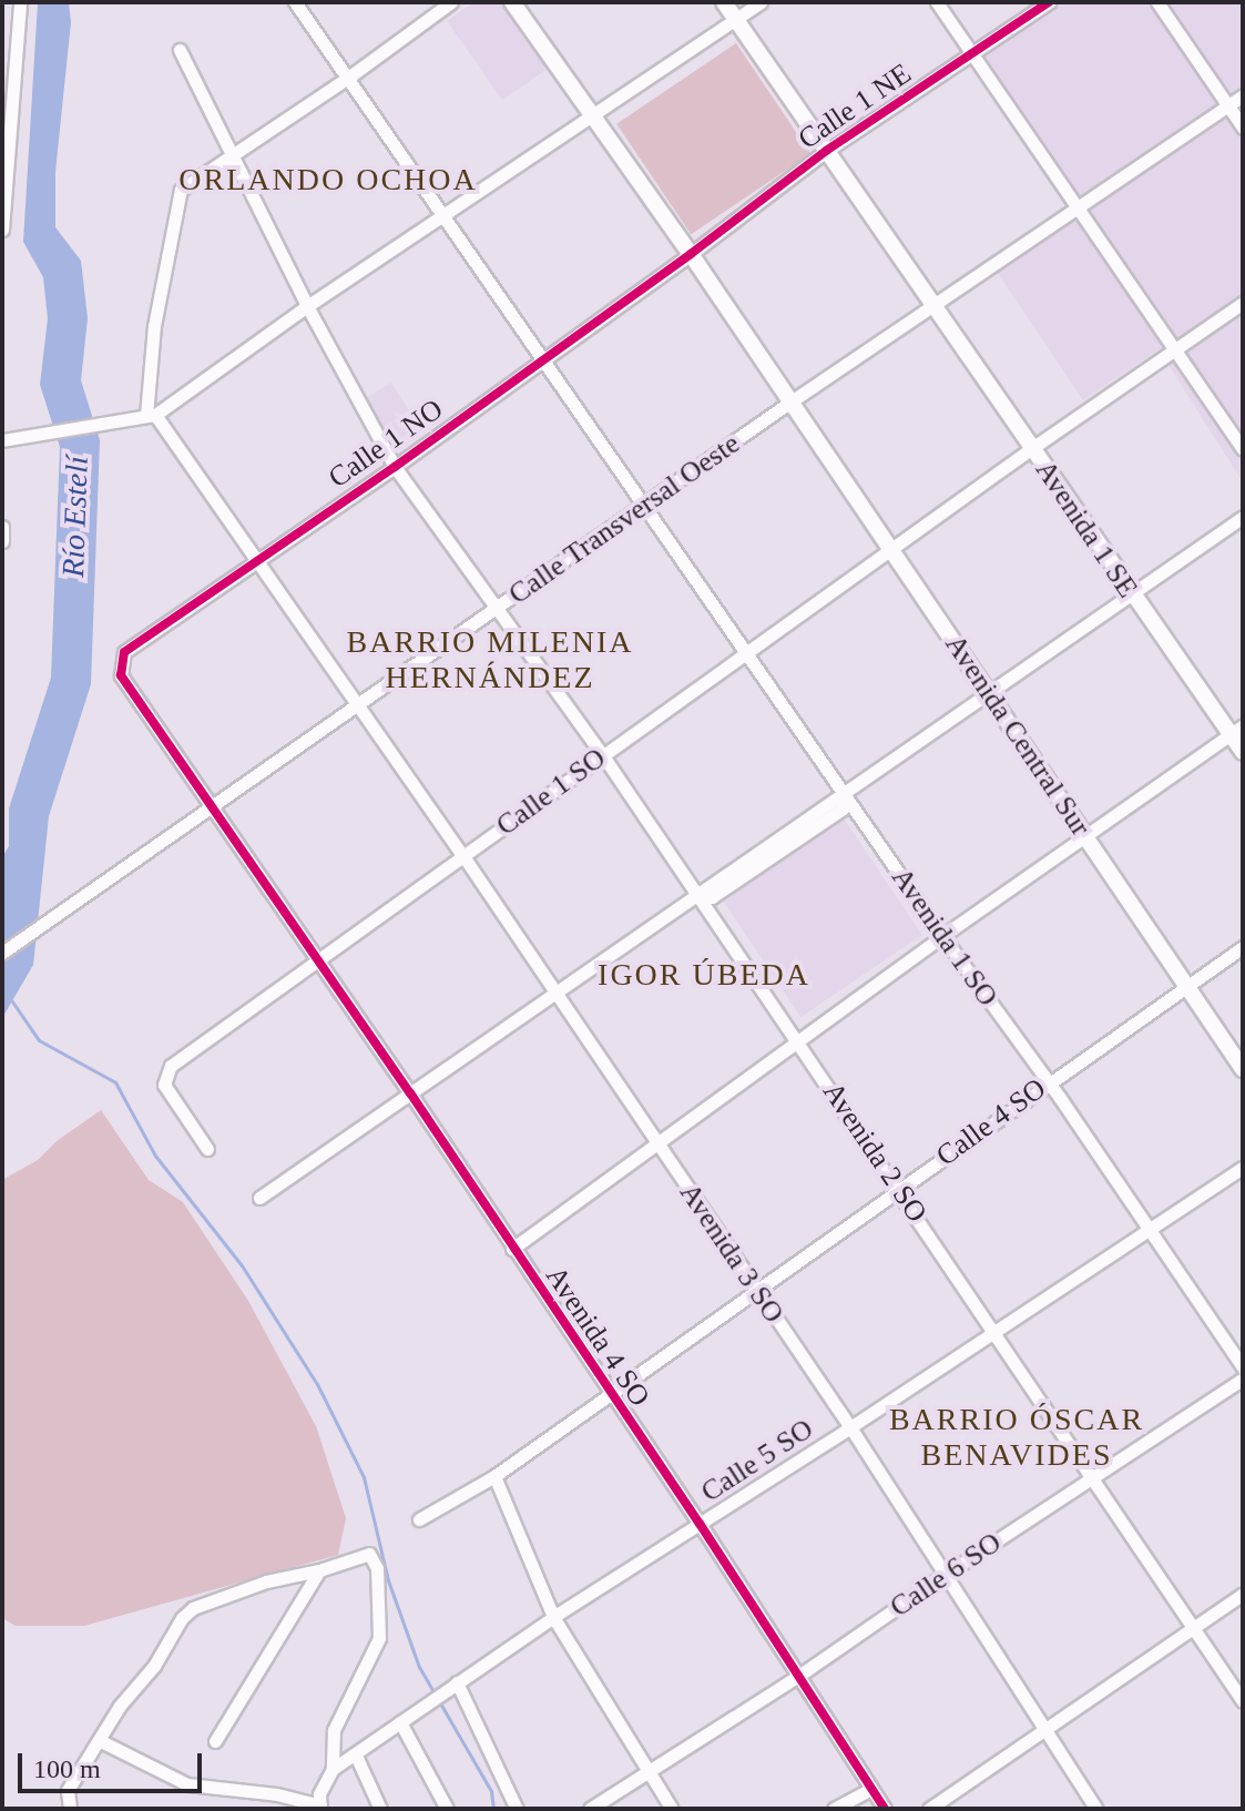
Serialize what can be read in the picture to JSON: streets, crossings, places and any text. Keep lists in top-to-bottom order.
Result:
{
  "streets": {
    "street": [
      "Calle 1 NE",
      "Calle 1 NO",
      "Calle Transversal Oeste",
      "Avenida 1 SE",
      "Avenida Central Sur",
      "Calle 1 SO",
      "Avenida 1 SO",
      "Calle 4 SO",
      "Avenida 2 SO",
      "Avenida 3 SO",
      "Avenida 4 SO",
      "Calle 5 SO",
      "Calle 6 SO"
    ]
  },
  "crossings": [
    ["Calle 1 NE", "Calle 1 NO"],
    ["Calle 1 NE", "Avenida 1 SE"],
    ["Calle 1 NE", "Avenida Central Sur"],
    ["Calle 1 NO", "Avenida Central Sur"],
    ["Calle 1 NO", "Avenida 1 SO"],
    ["Calle 1 NO", "Avenida 2 SO"],
    ["Calle 1 NO", "Avenida 3 SO"],
    ["Calle 1 NO", "Avenida 4 SO"],
    ["Calle Transversal Oeste", "Avenida 1 SE"],
    ["Calle Transversal Oeste", "Avenida Central Sur"],
    ["Calle Transversal Oeste", "Avenida 1 SO"],
    ["Calle Transversal Oeste", "Avenida 2 SO"],
    ["Calle Transversal Oeste", "Avenida 3 SO"],
    ["Calle Transversal Oeste", "Avenida 4 SO"],
    ["Avenida 1 SE", "Calle 1 SO"],
    ["Avenida Central Sur", "Calle 1 SO"],
    ["Avenida Central Sur", "Calle 4 SO"],
    ["Calle 1 SO", "Avenida 1 SO"],
    ["Calle 1 SO", "Avenida 2 SO"],
    ["Calle 1 SO", "Avenida 3 SO"],
    ["Calle 1 SO", "Avenida 4 SO"],
    ["Avenida 1 SO", "Calle 4 SO"],
    ["Avenida 1 SO", "Calle 5 SO"],
    ["Calle 4 SO", "Avenida 2 SO"],
    ["Calle 4 SO", "Avenida 3 SO"],
    ["Calle 4 SO", "Avenida 4 SO"],
    ["Avenida 2 SO", "Calle 5 SO"],
    ["Avenida 2 SO", "Calle 6 SO"],
    ["Avenida 3 SO", "Calle 5 SO"],
    ["Avenida 3 SO", "Calle 6 SO"],
    ["Avenida 4 SO", "Calle 5 SO"],
    ["Avenida 4 SO", "Calle 6 SO"]
  ],
  "districts": [
    "ORLANDO OCHOA",
    "BARRIO MILENIA HERNÁNDEZ",
    "IGOR ÚBEDA",
    "BARRIO ÓSCAR BENAVIDES"
  ],
  "water": ["Río Estelí"],
  "scale_bar": "100 m"
}
